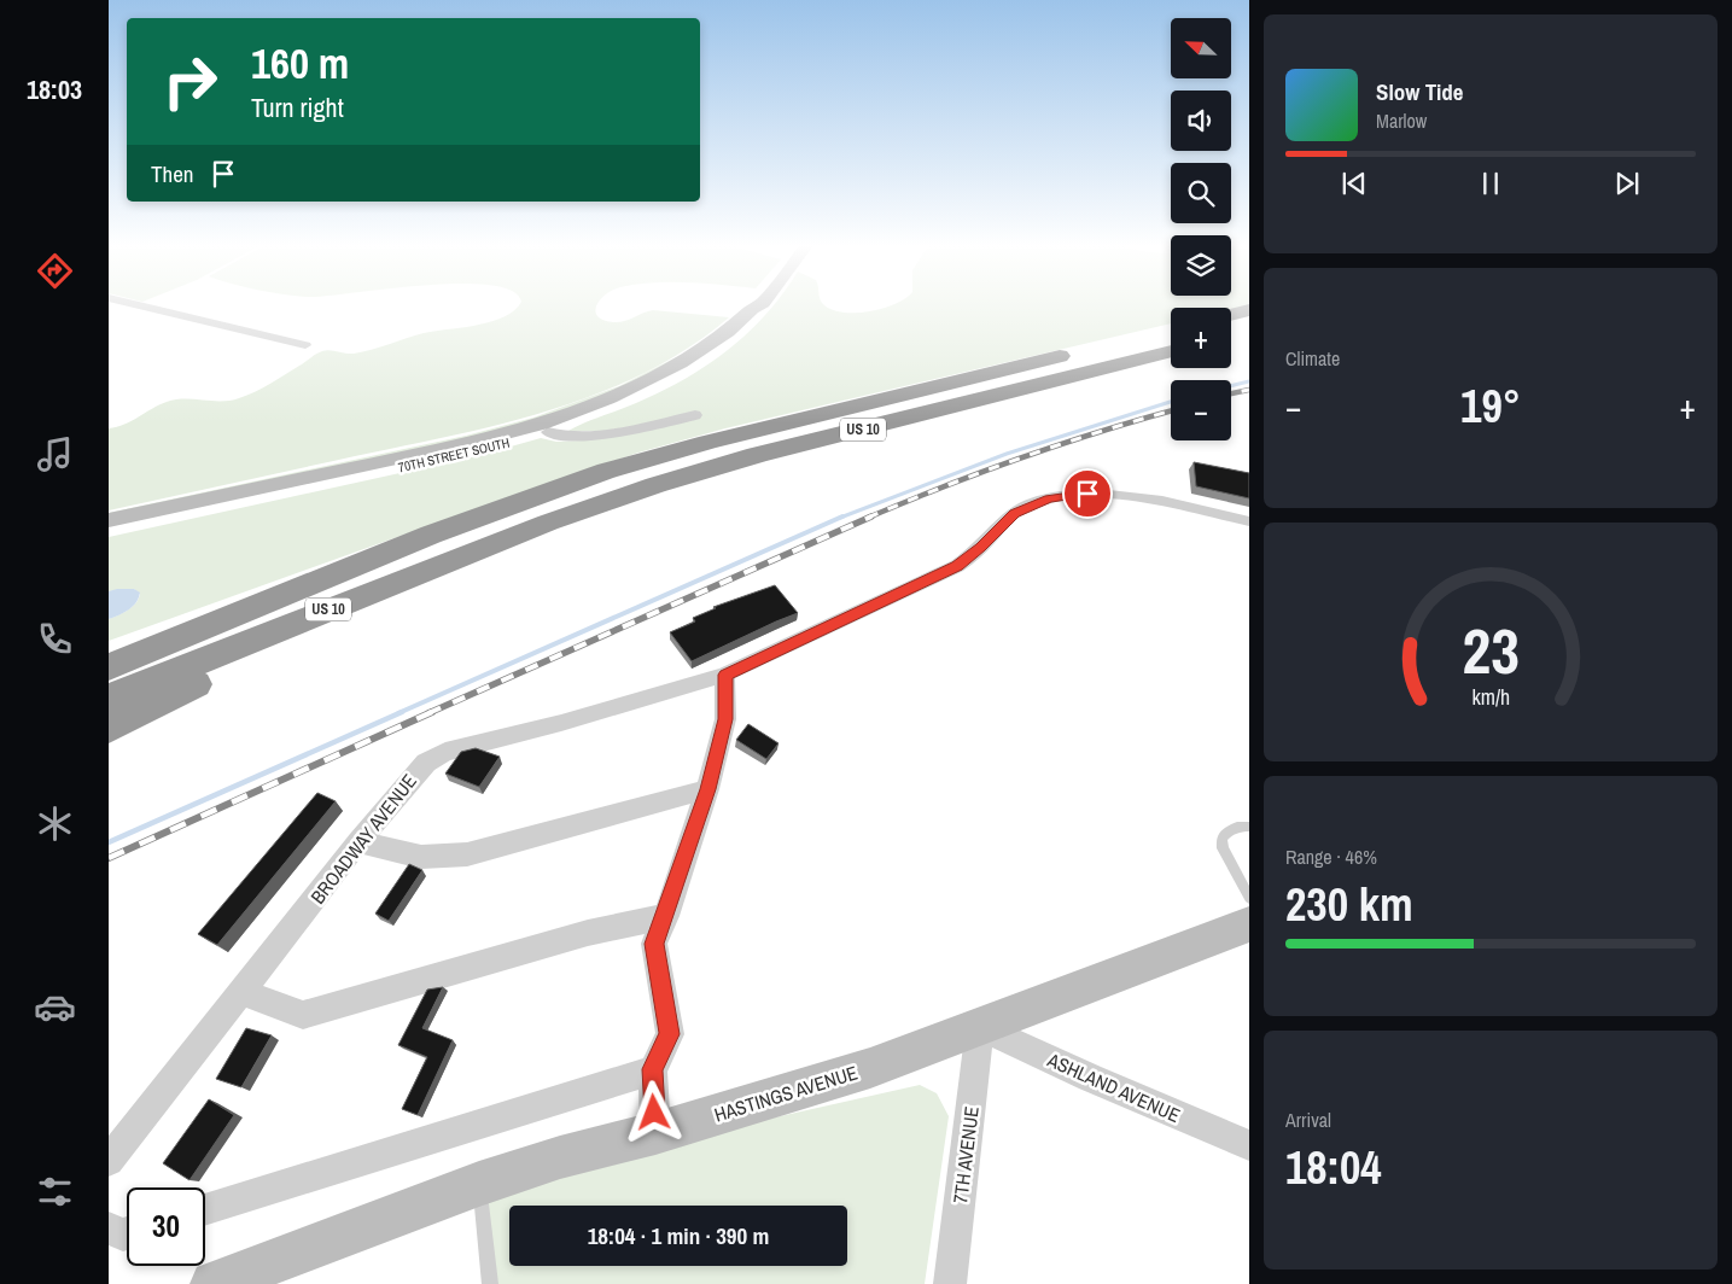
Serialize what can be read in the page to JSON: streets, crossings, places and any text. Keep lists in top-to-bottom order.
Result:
{
  "streets": {
    "highway": ["US 10"],
    "main road": ["70TH STREET SOUTH", "HASTINGS AVENUE"],
    "street": ["BROADWAY AVENUE", "ASHLAND AVENUE", "7TH AVENUE"]
  },
  "crossings": [
    ["ASHLAND AVENUE", "HASTINGS AVENUE"],
    ["ASHLAND AVENUE", "7TH AVENUE"],
    ["HASTINGS AVENUE", "7TH AVENUE"]
  ],
  "north": "top left",
  "page": {
    "tabs": "18:03",
    "map_buttons": ["+", "−"],
    "turn": ["160 m", "Turn right"],
    "song": ["Slow Tide", "Marlow"],
    "then": "Then",
    "tile": [
      "Climate",
      ["Range · 46%", "230 km"],
      ["Arrival", "18:04"]
    ],
    "heat": ["−", "19°", "+"],
    "limit": "30",
    "trip": "18:04 · 1 min · 390 m",
    "gauge": ["23", "km/h"]
  }
}
